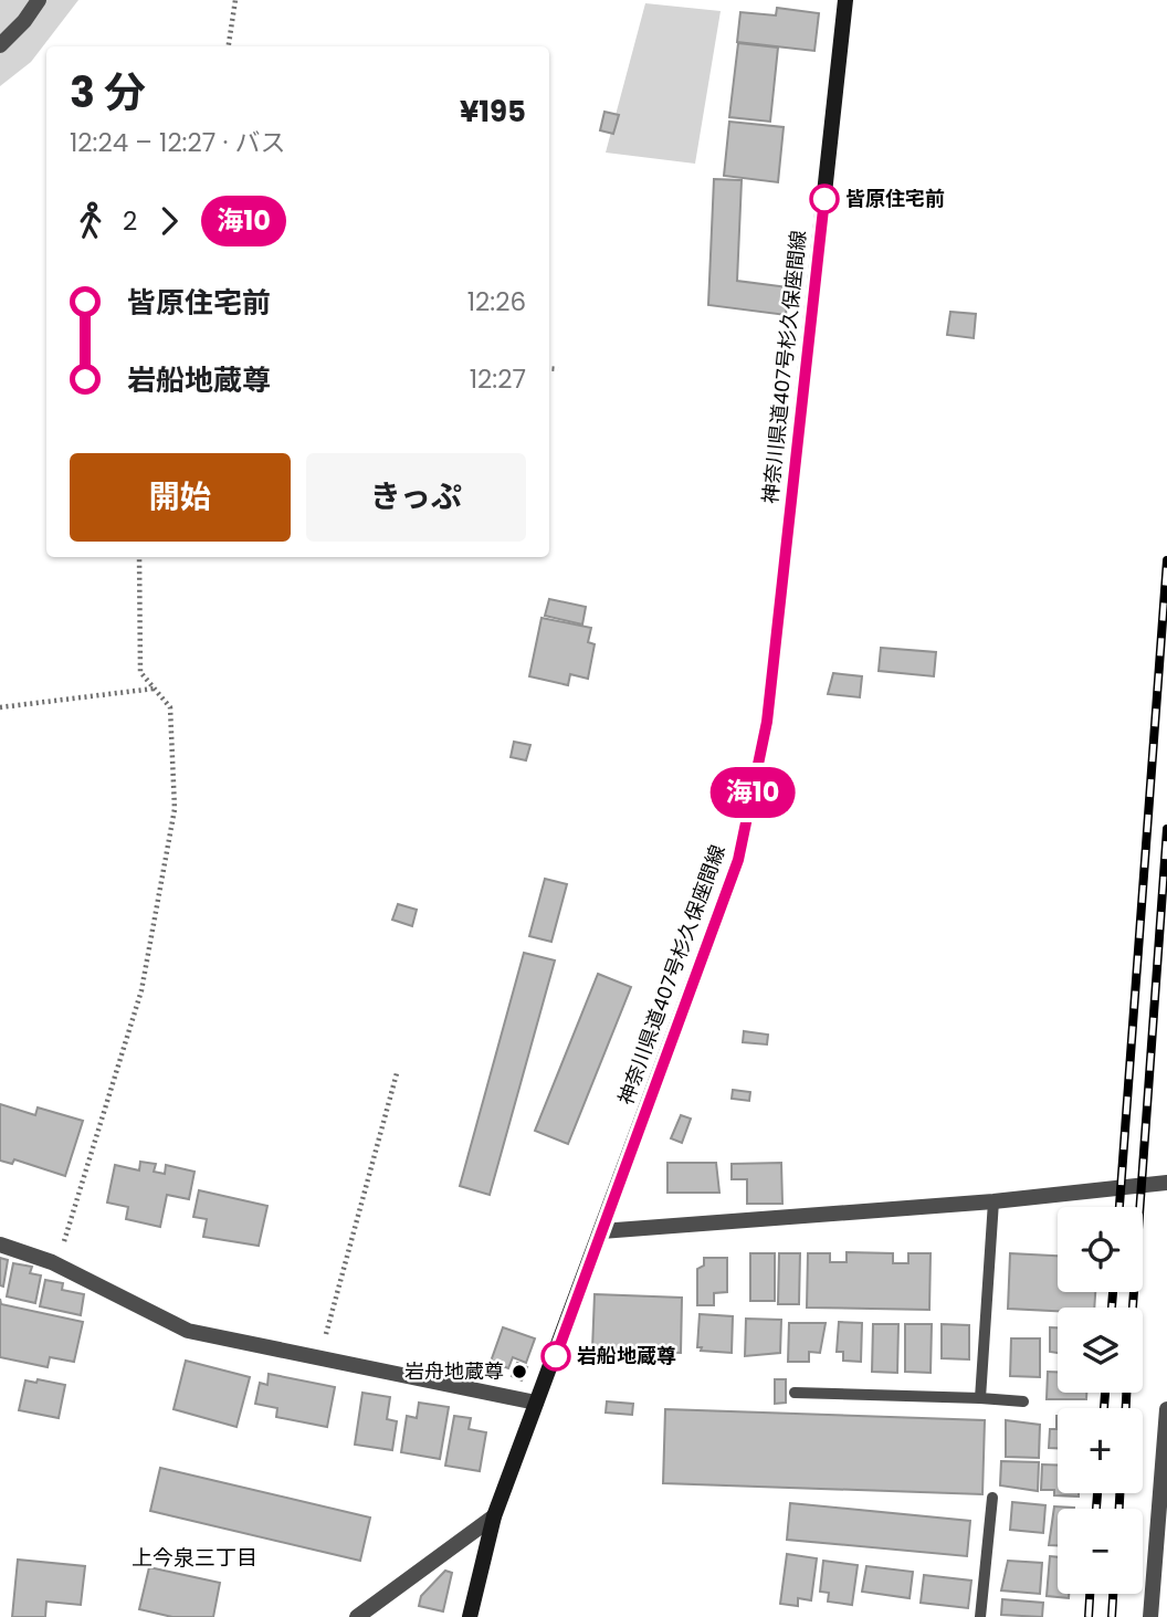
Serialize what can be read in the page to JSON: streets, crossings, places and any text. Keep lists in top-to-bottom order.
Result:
{
  "streets": {
    "main road": ["神奈川県道407号杉久保座間線"]
  },
  "districts": ["上今泉三丁目"],
  "places": ["皆原住宅前", "岩船地蔵尊", "岩舟地蔵尊"],
  "lines": ["bus line 海10"],
  "page": {
    "on_map": "海10",
    "heading": ["3 分", "12:24 – 12:27 · バス", "¥195"],
    "legs": ["2", "海10"],
    "list": [
      {
        "name": "皆原住宅前",
        "value": "12:26"
      },
      {
        "name": "岩船地蔵尊",
        "value": "12:27"
      }
    ],
    "buttons": ["開始", "きっぷ"],
    "map_buttons": ["+", "−"]
  }
}
